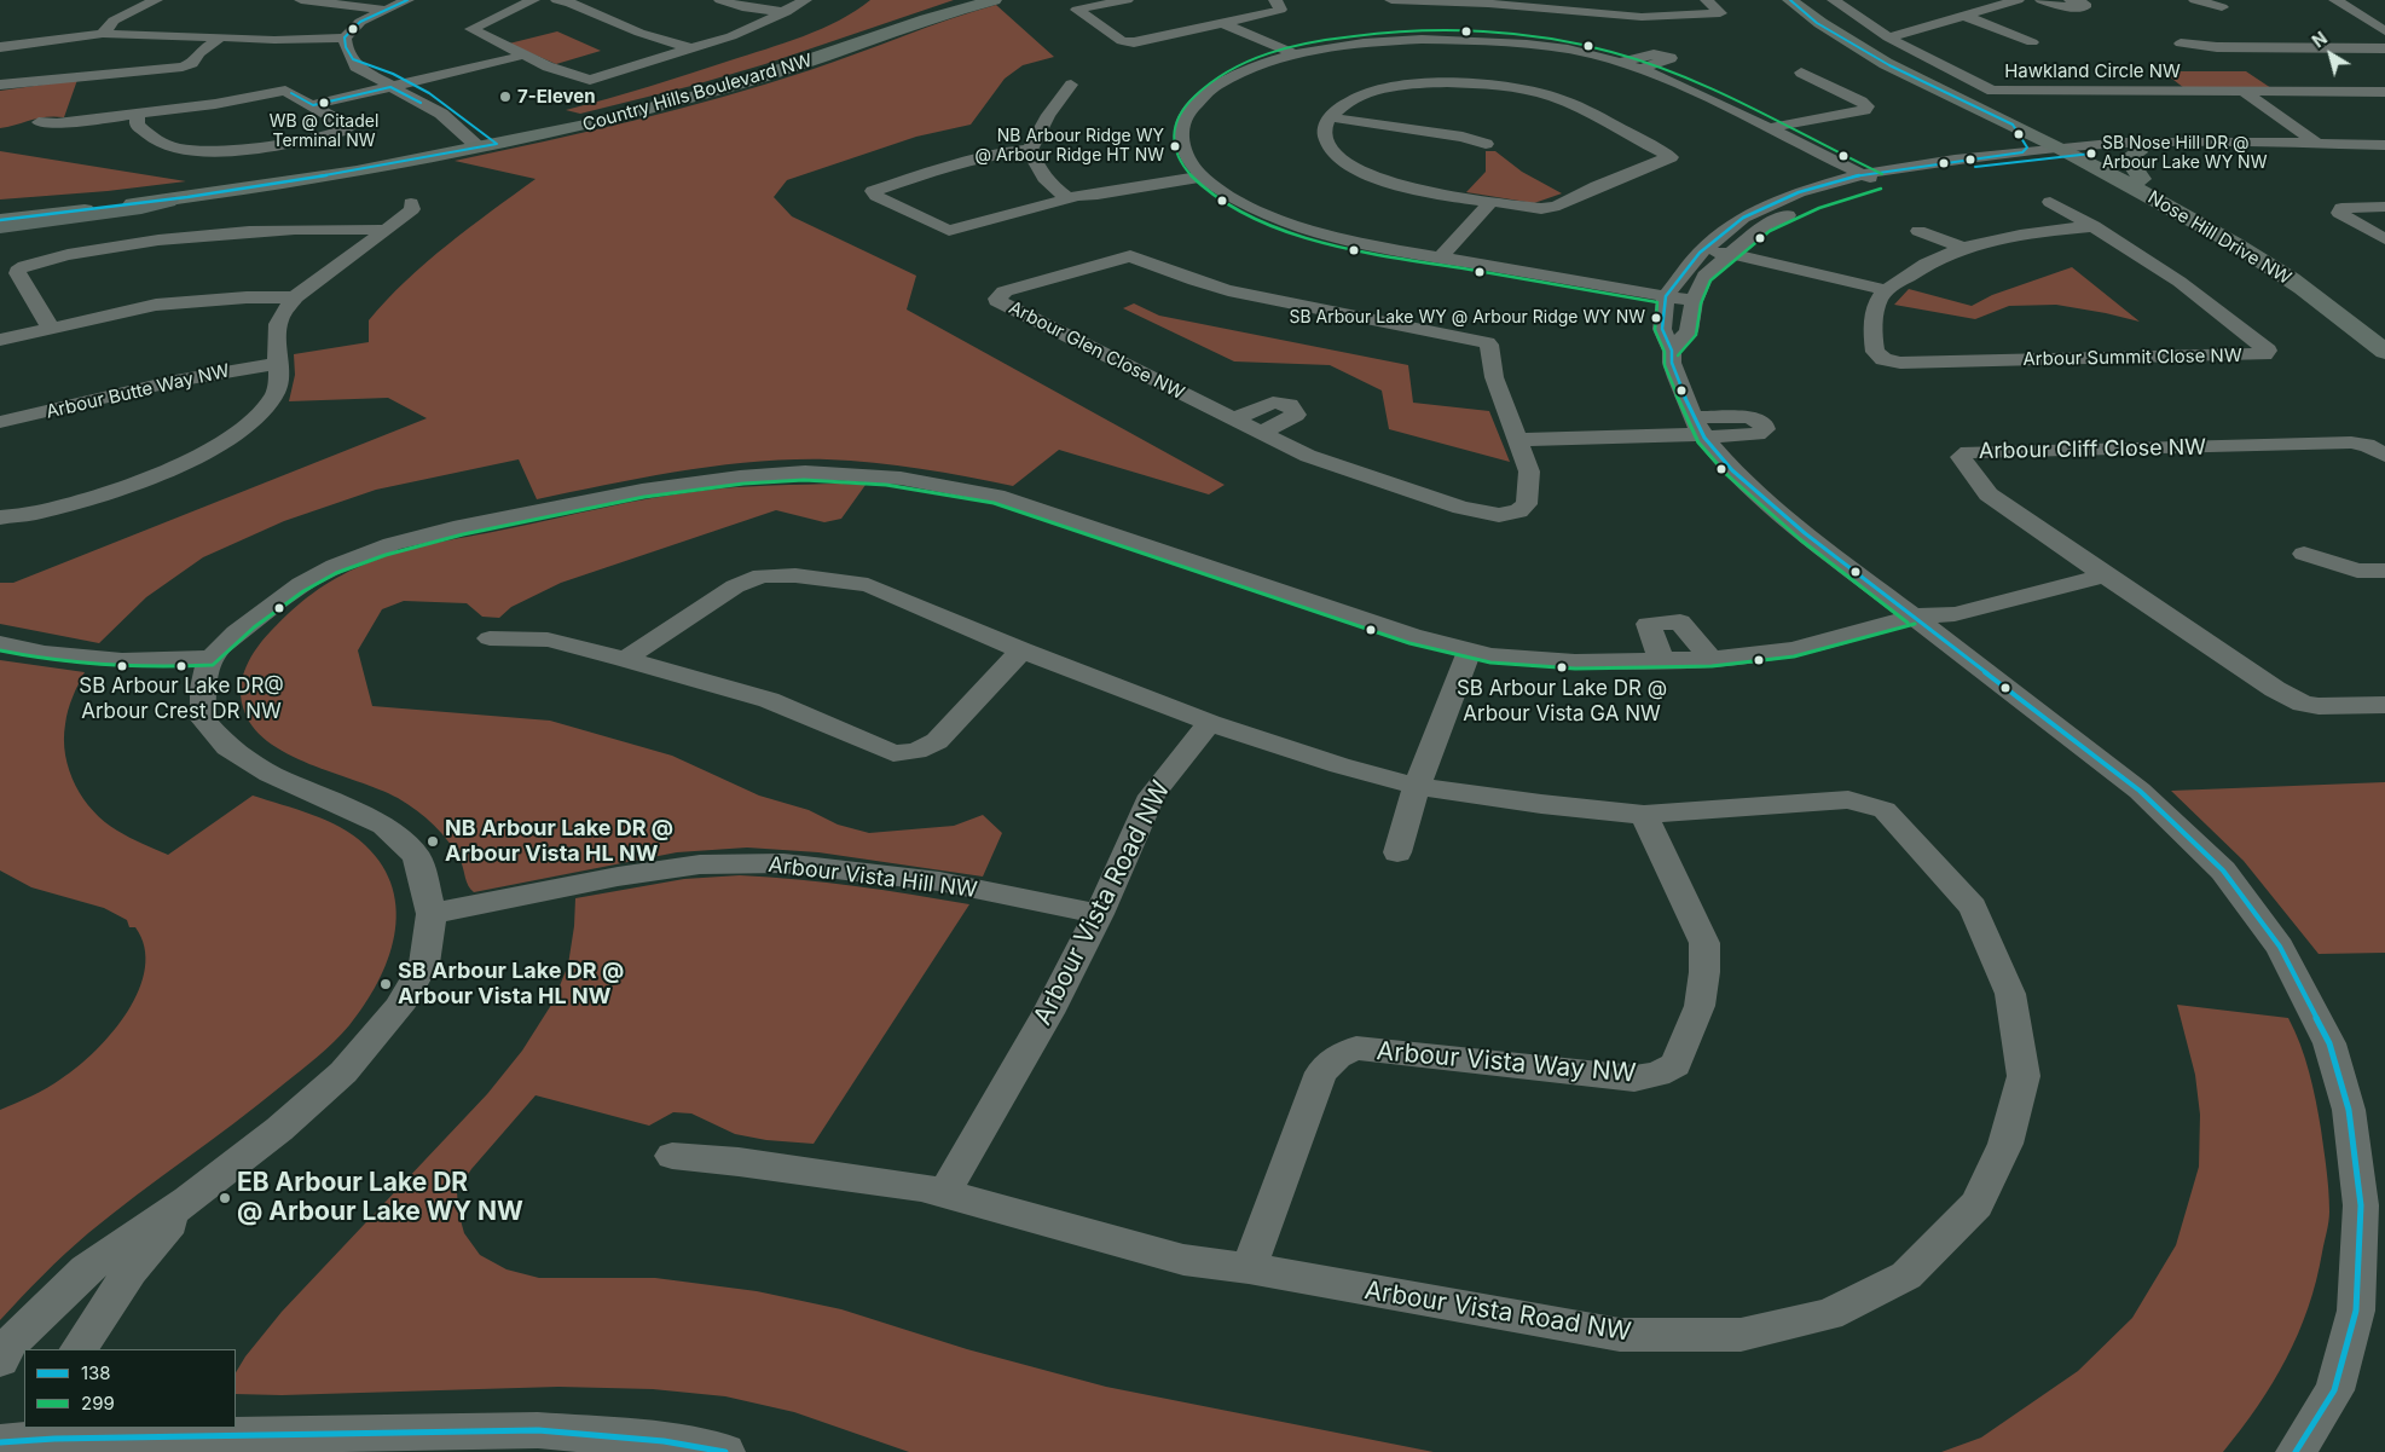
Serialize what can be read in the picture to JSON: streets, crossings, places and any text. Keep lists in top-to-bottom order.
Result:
{
  "streets": {
    "main road": ["Country Hills Boulevard NW", "Nose Hill Drive NW"],
    "street": [
      "Hawkland Circle NW",
      "Arbour Glen Close NW",
      "Arbour Summit Close NW",
      "Arbour Butte Way NW",
      "Arbour Cliff Close NW",
      "Arbour Vista Hill NW",
      "Arbour Vista Road NW",
      "Arbour Vista Way NW"
    ]
  },
  "crossings": [
    ["Arbour Vista Hill NW", "Arbour Vista Road NW"],
    ["Arbour Vista Road NW", "Arbour Vista Way NW"]
  ],
  "places": [
    "7-Eleven",
    "WB @ Citadel Terminal NW",
    "NB Arbour Ridge WY @ Arbour Ridge HT NW",
    "SB Nose Hill DR @ Arbour Lake WY NW",
    "SB Arbour Lake WY @ Arbour Ridge WY NW",
    "SB Arbour Lake DR@ Arbour Crest DR NW",
    "SB Arbour Lake DR @ Arbour Vista GA NW",
    "NB Arbour Lake DR @ Arbour Vista HL NW",
    "SB Arbour Lake DR @ Arbour Vista HL NW",
    "EB Arbour Lake DR @ Arbour Lake WY NW"
  ],
  "lines": ["transit line 138", "transit line 299"],
  "legend": ["138", "299"],
  "north": "top left"
}
